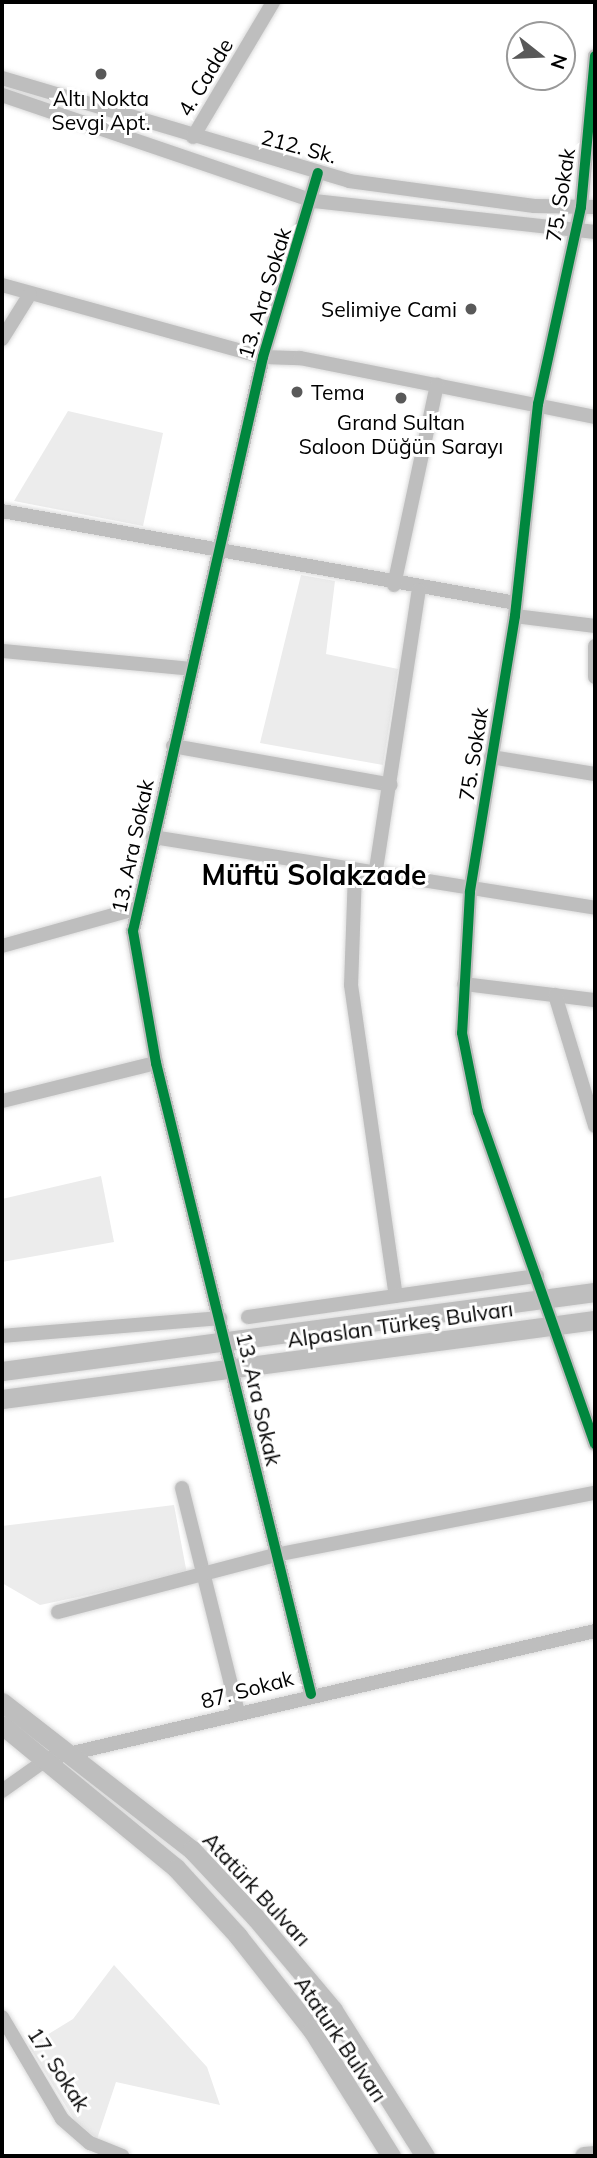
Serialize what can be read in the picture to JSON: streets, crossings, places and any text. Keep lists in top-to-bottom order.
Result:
{
  "streets": {
    "main road": ["Alpaslan Türkeş Bulvarı", "Atatürk Bulvarı", "Ataturk Bulvarı"],
    "street": [
      "4. Cadde",
      "212. Sk.",
      "75. Sokak",
      "13. Ara Sokak",
      "87. Sokak",
      "17. Sokak"
    ]
  },
  "crossings": [
    ["4. Cadde", "212. Sk."],
    ["212. Sk.", "75. Sokak"],
    ["212. Sk.", "13. Ara Sokak"],
    ["75. Sokak", "Alpaslan Türkeş Bulvarı"],
    ["13. Ara Sokak", "Alpaslan Türkeş Bulvarı"],
    ["13. Ara Sokak", "87. Sokak"],
    ["87. Sokak", "Atatürk Bulvarı"],
    ["87. Sokak", "Ataturk Bulvarı"]
  ],
  "districts": ["Müftü Solakzade"],
  "places": [
    "Altı Nokta Sevgi Apt.",
    "Selimiye Cami",
    "Tema",
    "Grand Sultan Saloon Düğün Sarayı"
  ],
  "north": "right"
}
